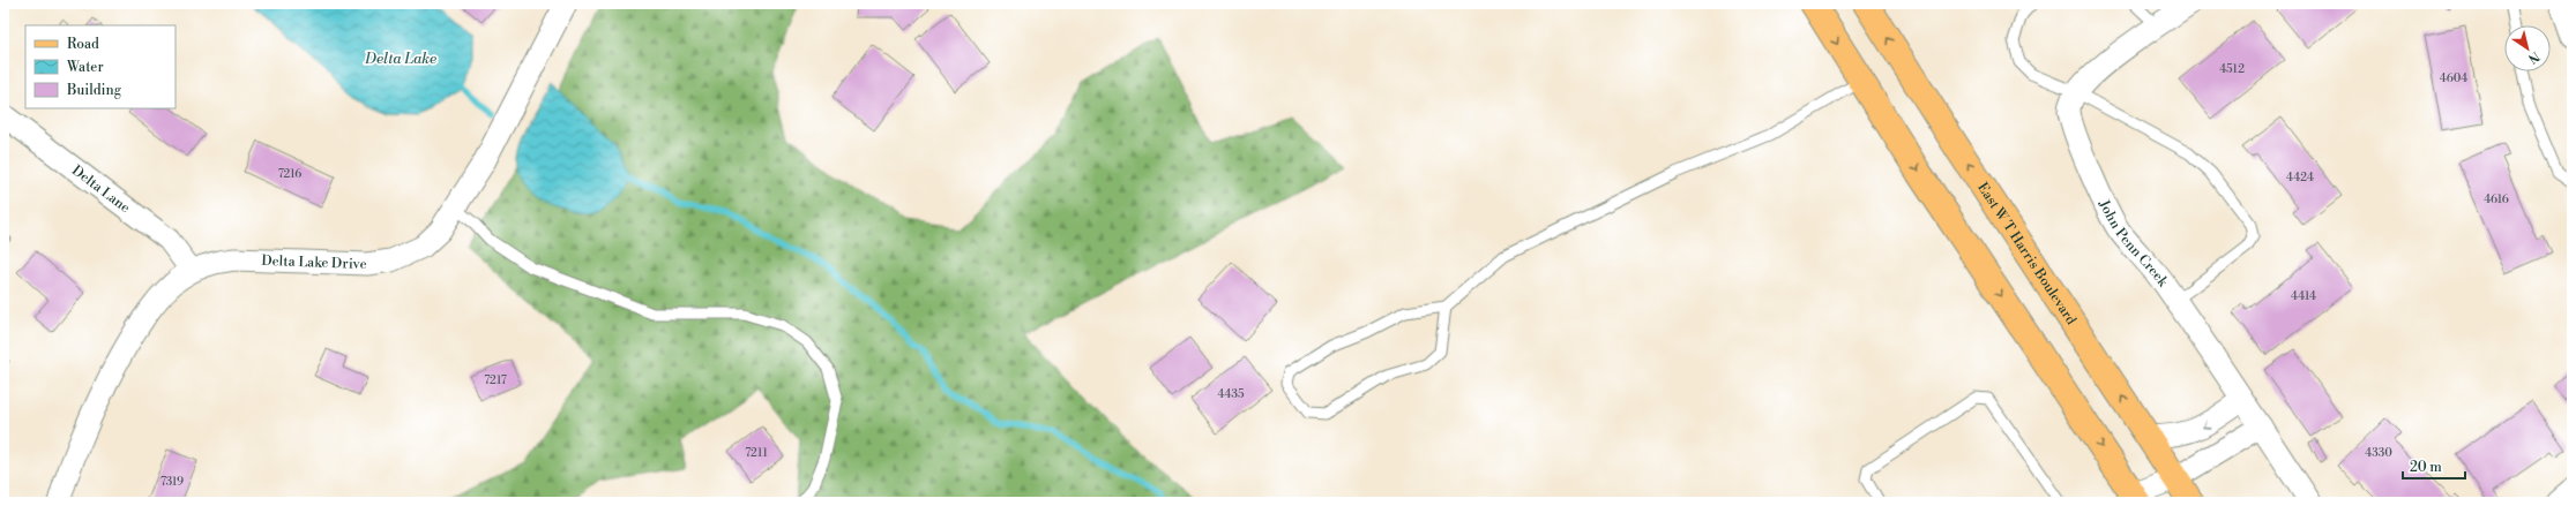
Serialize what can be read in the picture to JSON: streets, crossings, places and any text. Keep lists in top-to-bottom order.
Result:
{
  "streets": {
    "main road": ["East W T Harris Boulevard"],
    "street": ["Delta Lane", "John Penn Creek", "Delta Lake Drive"]
  },
  "crossings": [
    ["Delta Lane", "Delta Lake Drive"]
  ],
  "water": ["Delta Lake"],
  "house_numbers": [
    "4512",
    "4604",
    "7216",
    "4424",
    "4616",
    "4414",
    "7217",
    "4435",
    "7211",
    "4330",
    "7319"
  ],
  "legend": ["Road", "Water", "Building"],
  "scale_bar": "20 m",
  "north": "bottom right"
}
